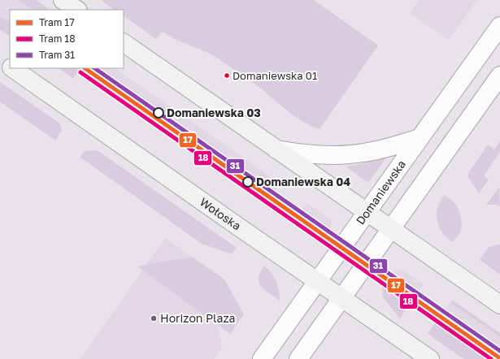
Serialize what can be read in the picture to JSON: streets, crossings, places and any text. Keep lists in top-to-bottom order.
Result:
{
  "streets": {
    "main road": ["Wołoska"],
    "street": ["Domaniewska"]
  },
  "crossings": [
    ["Domaniewska", "Wołoska"]
  ],
  "places": [
    "Domaniewska 01",
    "Domaniewska 03",
    "Domaniewska 04",
    "Horizon Plaza"
  ],
  "lines": ["tram line 17", "tram line 31", "tram line 18"],
  "legend": ["Tram 17", "Tram 18", "Tram 31"]
}
